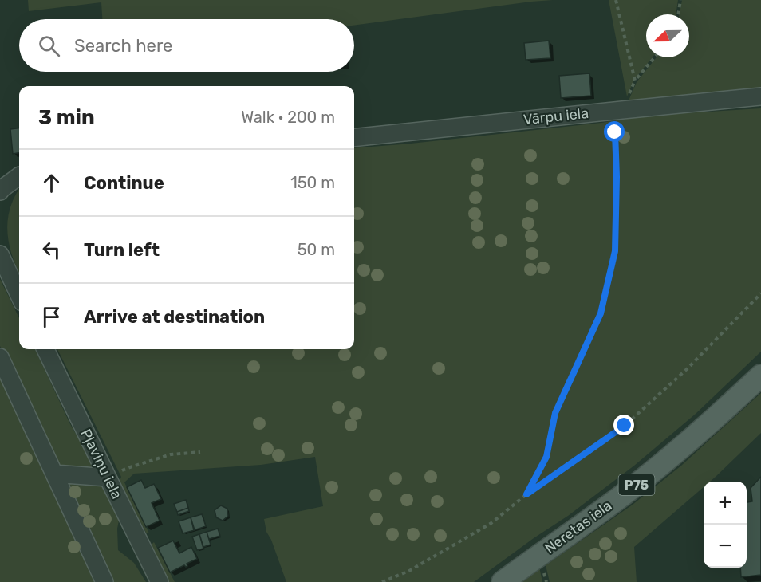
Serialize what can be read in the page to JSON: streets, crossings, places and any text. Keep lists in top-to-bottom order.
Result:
{
  "streets": {
    "main road": ["P75", "Neretas iela"],
    "street": ["Vārpu iela", "Pļaviņu iela"]
  },
  "north": "left",
  "page": {
    "search": "Search here",
    "heading": ["3 min", "Walk · 200 m"],
    "list": [
      ["Continue", "150 m"],
      ["Turn left", "50 m"],
      "Arrive at destination"
    ],
    "map_buttons": ["+", "−"]
  }
}
